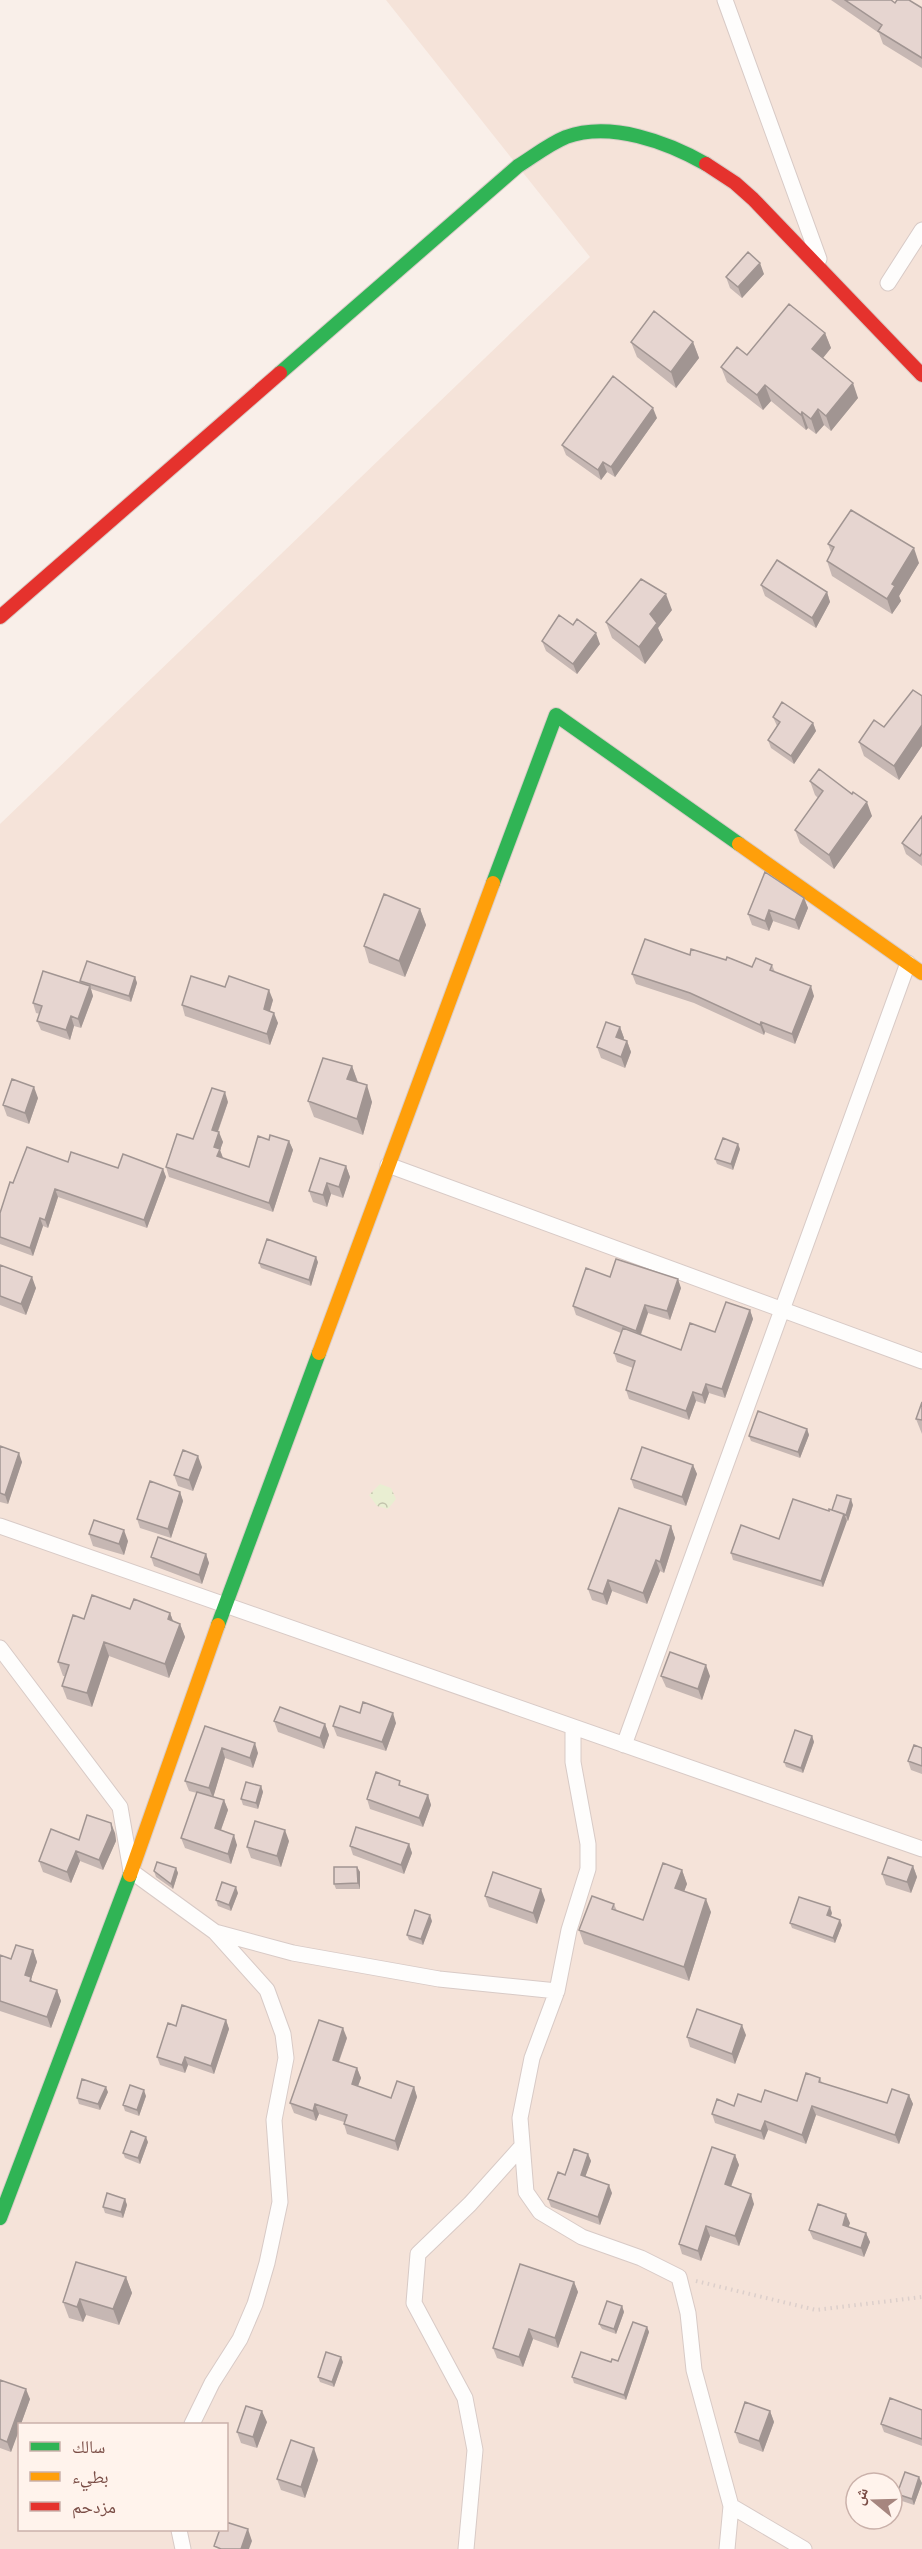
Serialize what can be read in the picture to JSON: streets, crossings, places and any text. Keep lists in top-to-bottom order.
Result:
{
  "legend": ["سالك", "بطيء", "مزدحم"],
  "north": "left"
}
